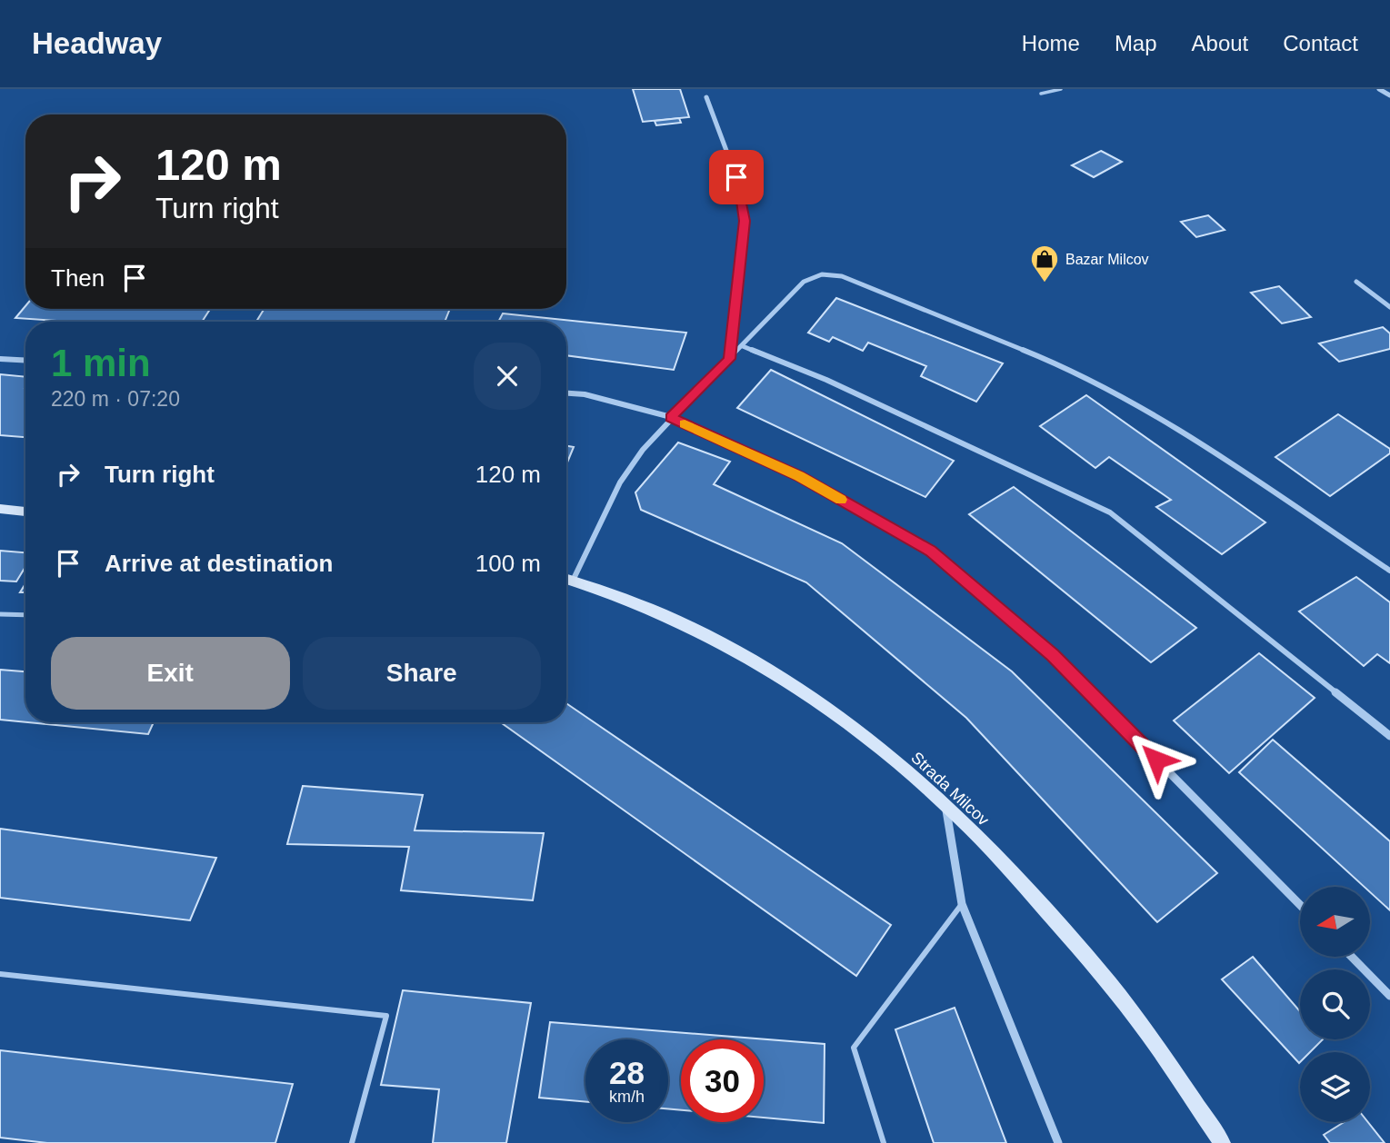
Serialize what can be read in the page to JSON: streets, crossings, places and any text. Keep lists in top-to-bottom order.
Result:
{
  "streets": {
    "main road": ["Strada Milcov"]
  },
  "places": {
    "shop": ["Bazar Milcov"]
  },
  "north": "left",
  "page": {
    "header": "Headway",
    "nav": [
      "Home",
      "Map",
      "About",
      "Contact"
    ],
    "turn": ["120 m", "Turn right"],
    "then": "Then",
    "heading": ["1 min", "220 m · 07:20"],
    "list": [
      {
        "name": "Turn right",
        "value": "120 m"
      },
      {
        "name": "Arrive at destination",
        "value": "100 m"
      }
    ],
    "buttons": ["Exit", "Share"],
    "speed": "28 km/h",
    "limit": "30"
  }
}
